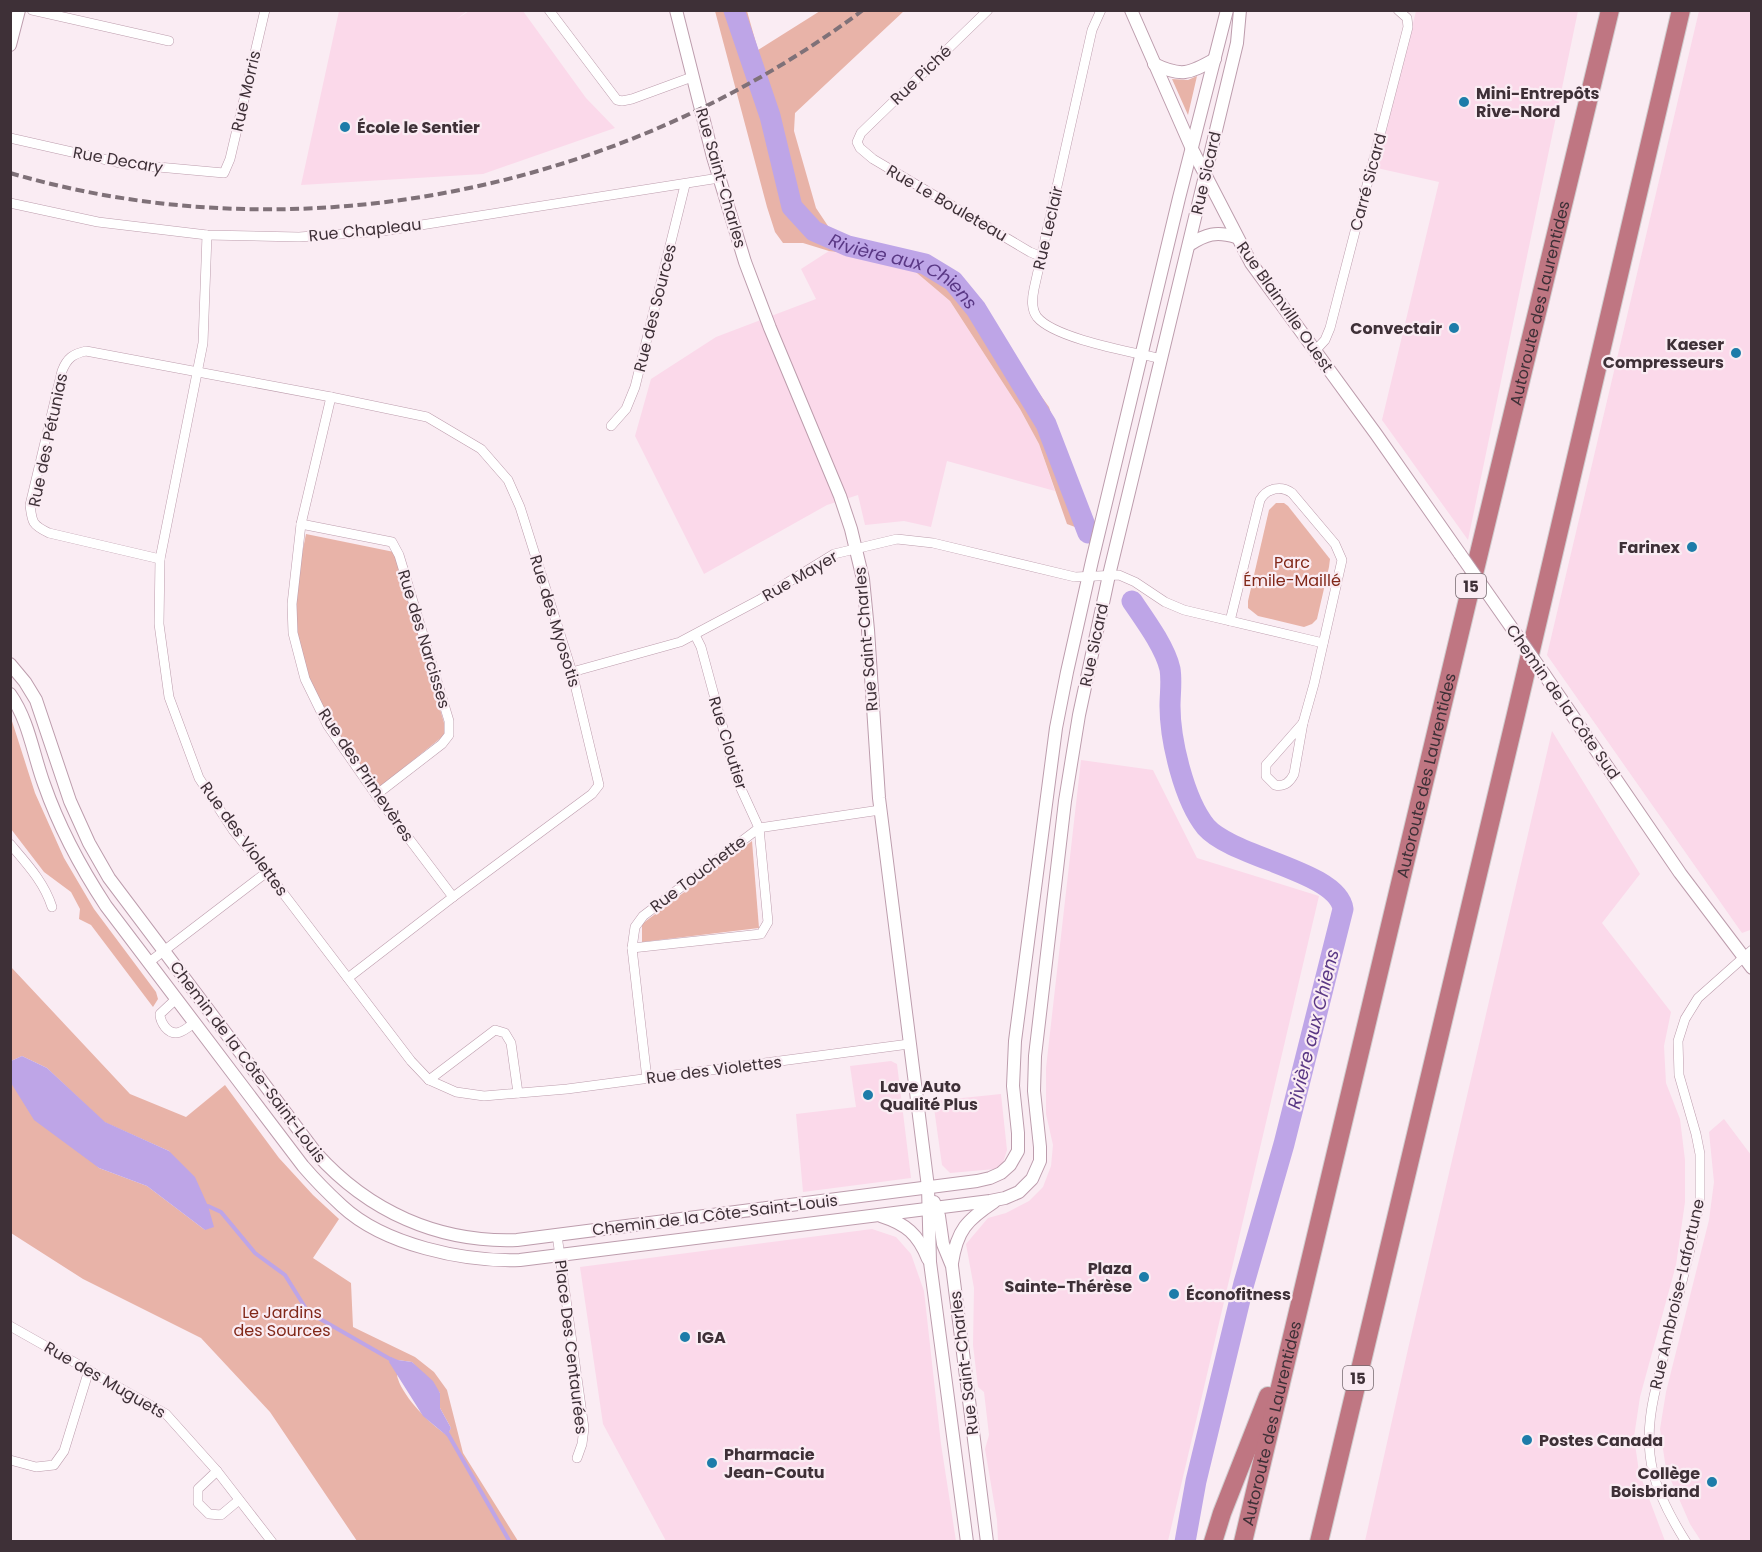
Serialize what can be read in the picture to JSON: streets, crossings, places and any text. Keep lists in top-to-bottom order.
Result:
{
  "streets": {
    "highway": ["Autoroute des Laurentides", "15"],
    "street": [
      "Rue Piché",
      "Rue Morris",
      "Rue Decary",
      "Rue Sicard",
      "Rue Saint-Charles",
      "Carré Sicard",
      "Rue Le Bouleteau",
      "Rue Leclair",
      "Rue Chapleau",
      "Rue Blainville Ouest",
      "Rue des Sources",
      "Rue des Pétunias",
      "Rue Mayer",
      "Rue des Myosotis",
      "Rue des Narcisses",
      "Chemin de la Côte Sud",
      "Rue Cloutier",
      "Rue des Primevères",
      "Rue des Violettes",
      "Rue Touchette",
      "Chemin de la Côte-Saint-Louis",
      "Rue Ambroise-Lafortune",
      "Place Des Centaurées",
      "Rue des Muguets"
    ]
  },
  "crossings": [
    ["Rue Piché", "Rue Le Bouleteau"],
    ["Rue Morris", "Rue Decary"],
    ["Rue Sicard", "Rue Saint-Charles"],
    ["Rue Sicard", "Rue Leclair"],
    ["Rue Sicard", "Rue Blainville Ouest"],
    ["Rue Sicard", "Rue Mayer"],
    ["Rue Sicard", "Chemin de la Côte-Saint-Louis"],
    ["Rue Saint-Charles", "Rue Chapleau"],
    ["Rue Saint-Charles", "Rue Mayer"],
    ["Rue Saint-Charles", "Rue des Violettes"],
    ["Rue Saint-Charles", "Rue Touchette"],
    ["Rue Saint-Charles", "Chemin de la Côte-Saint-Louis"],
    ["Carré Sicard", "Rue Blainville Ouest"],
    ["Rue Le Bouleteau", "Rue Leclair"],
    ["Rue Chapleau", "Rue des Sources"],
    ["Rue Chapleau", "Rue des Violettes"],
    ["Rue Blainville Ouest", "Chemin de la Côte Sud"],
    ["Rue des Pétunias", "Rue des Myosotis"],
    ["Rue des Pétunias", "Rue des Violettes"],
    ["Rue Mayer", "Rue des Myosotis"],
    ["Rue Mayer", "Rue Cloutier"],
    ["Rue des Myosotis", "Rue des Primevères"],
    ["Rue des Myosotis", "Rue des Violettes"],
    ["Rue des Narcisses", "Rue des Primevères"],
    ["Chemin de la Côte Sud", "Rue Ambroise-Lafortune"],
    ["Rue Cloutier", "Rue Touchette"],
    ["Rue des Violettes", "Rue Touchette"],
    ["Chemin de la Côte-Saint-Louis", "Place Des Centaurées"]
  ],
  "water": ["Rivière aux Chiens"],
  "parks": ["Parc Émile-Maillé", "Le Jardins des Sources"],
  "places": [
    "Mini-Entrepôts Rive-Nord",
    "École le Sentier",
    "Convectair",
    "Kaeser Compresseurs",
    "Farinex",
    "Lave Auto Qualité Plus",
    "Plaza Sainte-Thérèse",
    "Éconofitness",
    "IGA",
    "Postes Canada",
    "Pharmacie Jean-Coutu",
    "Collège Boisbriand"
  ]
}
